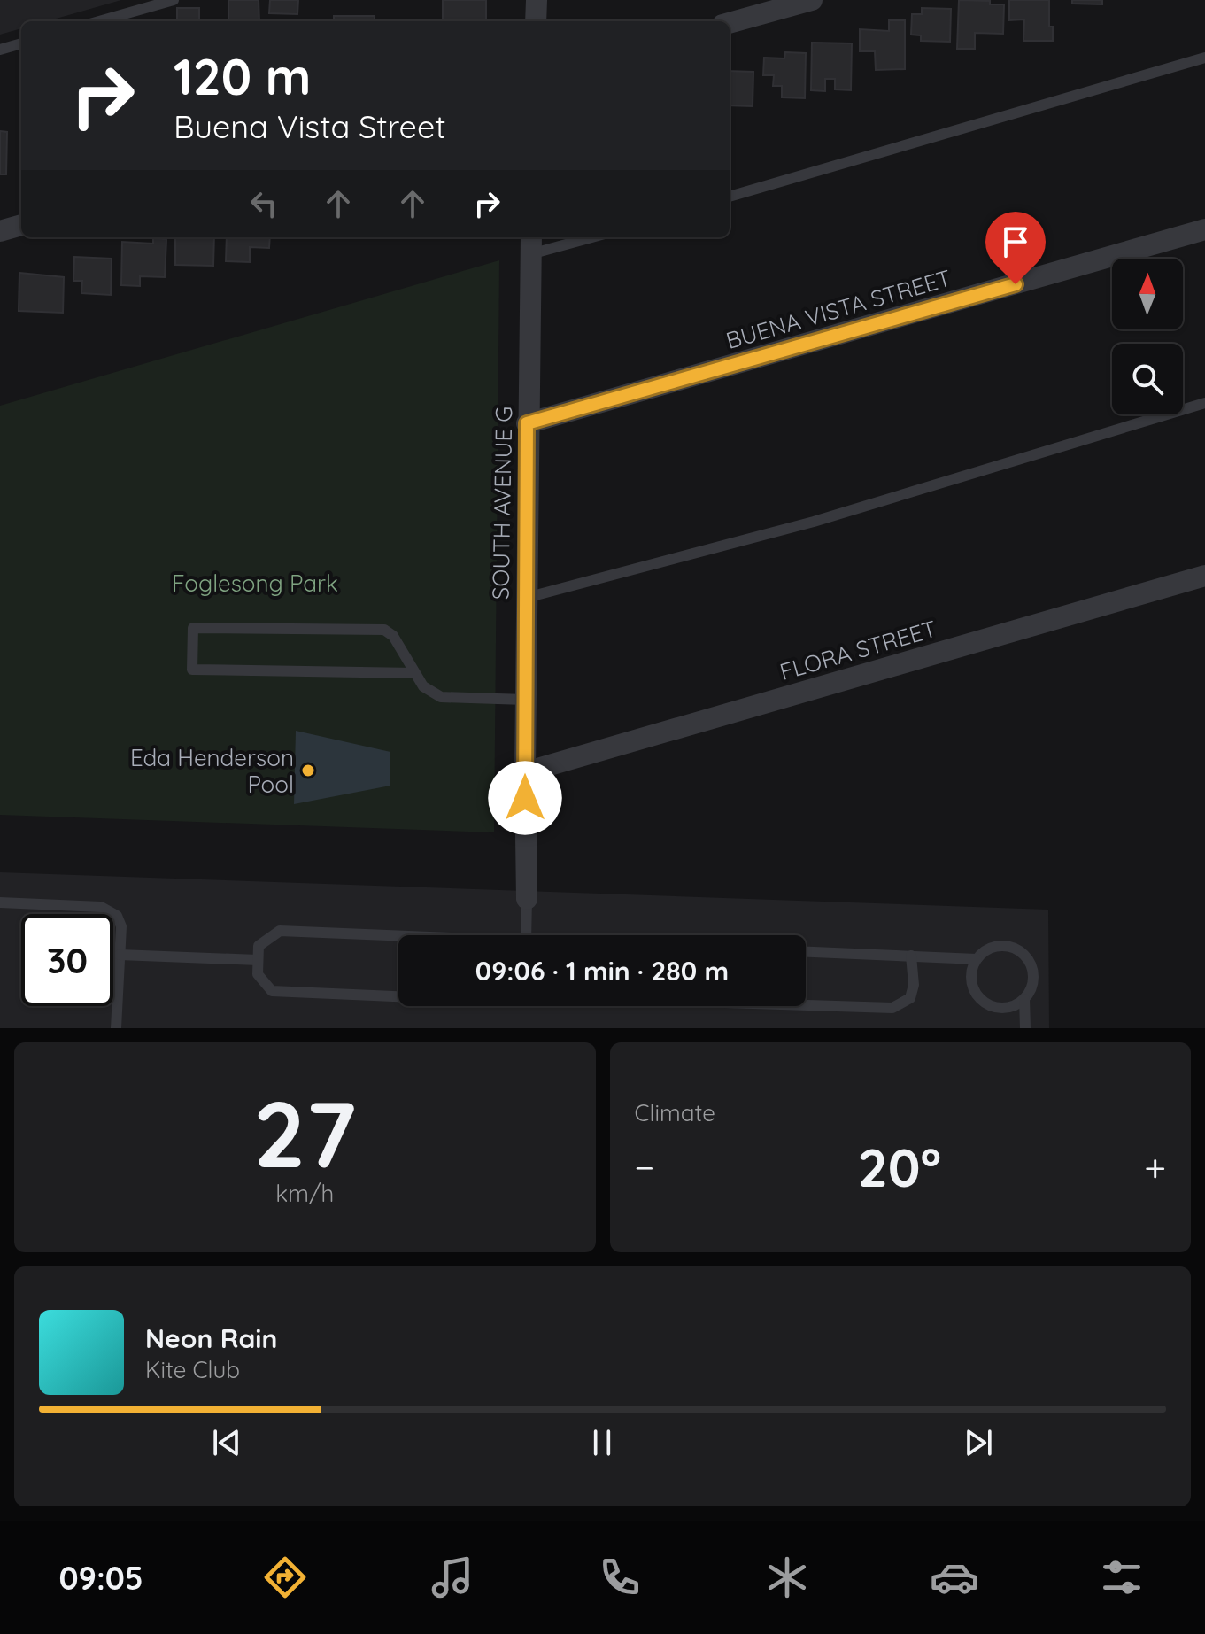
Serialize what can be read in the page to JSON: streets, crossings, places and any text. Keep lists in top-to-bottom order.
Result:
{
  "streets": {
    "street": ["BUENA VISTA STREET", "SOUTH AVENUE G", "FLORA STREET"]
  },
  "crossings": [
    ["BUENA VISTA STREET", "SOUTH AVENUE G"],
    ["SOUTH AVENUE G", "FLORA STREET"]
  ],
  "parks": ["Foglesong Park"],
  "places": ["Eda Henderson Pool"],
  "north": "top",
  "page": {
    "turn": ["120 m", "Buena Vista Street"],
    "limit": "30",
    "trip": "09:06 · 1 min · 280 m",
    "tile": [
      ["27", "km/h"],
      "Climate"
    ],
    "heat": ["−", "20°", "+"],
    "song": ["Neon Rain", "Kite Club"],
    "tabs": "09:05"
  }
}
